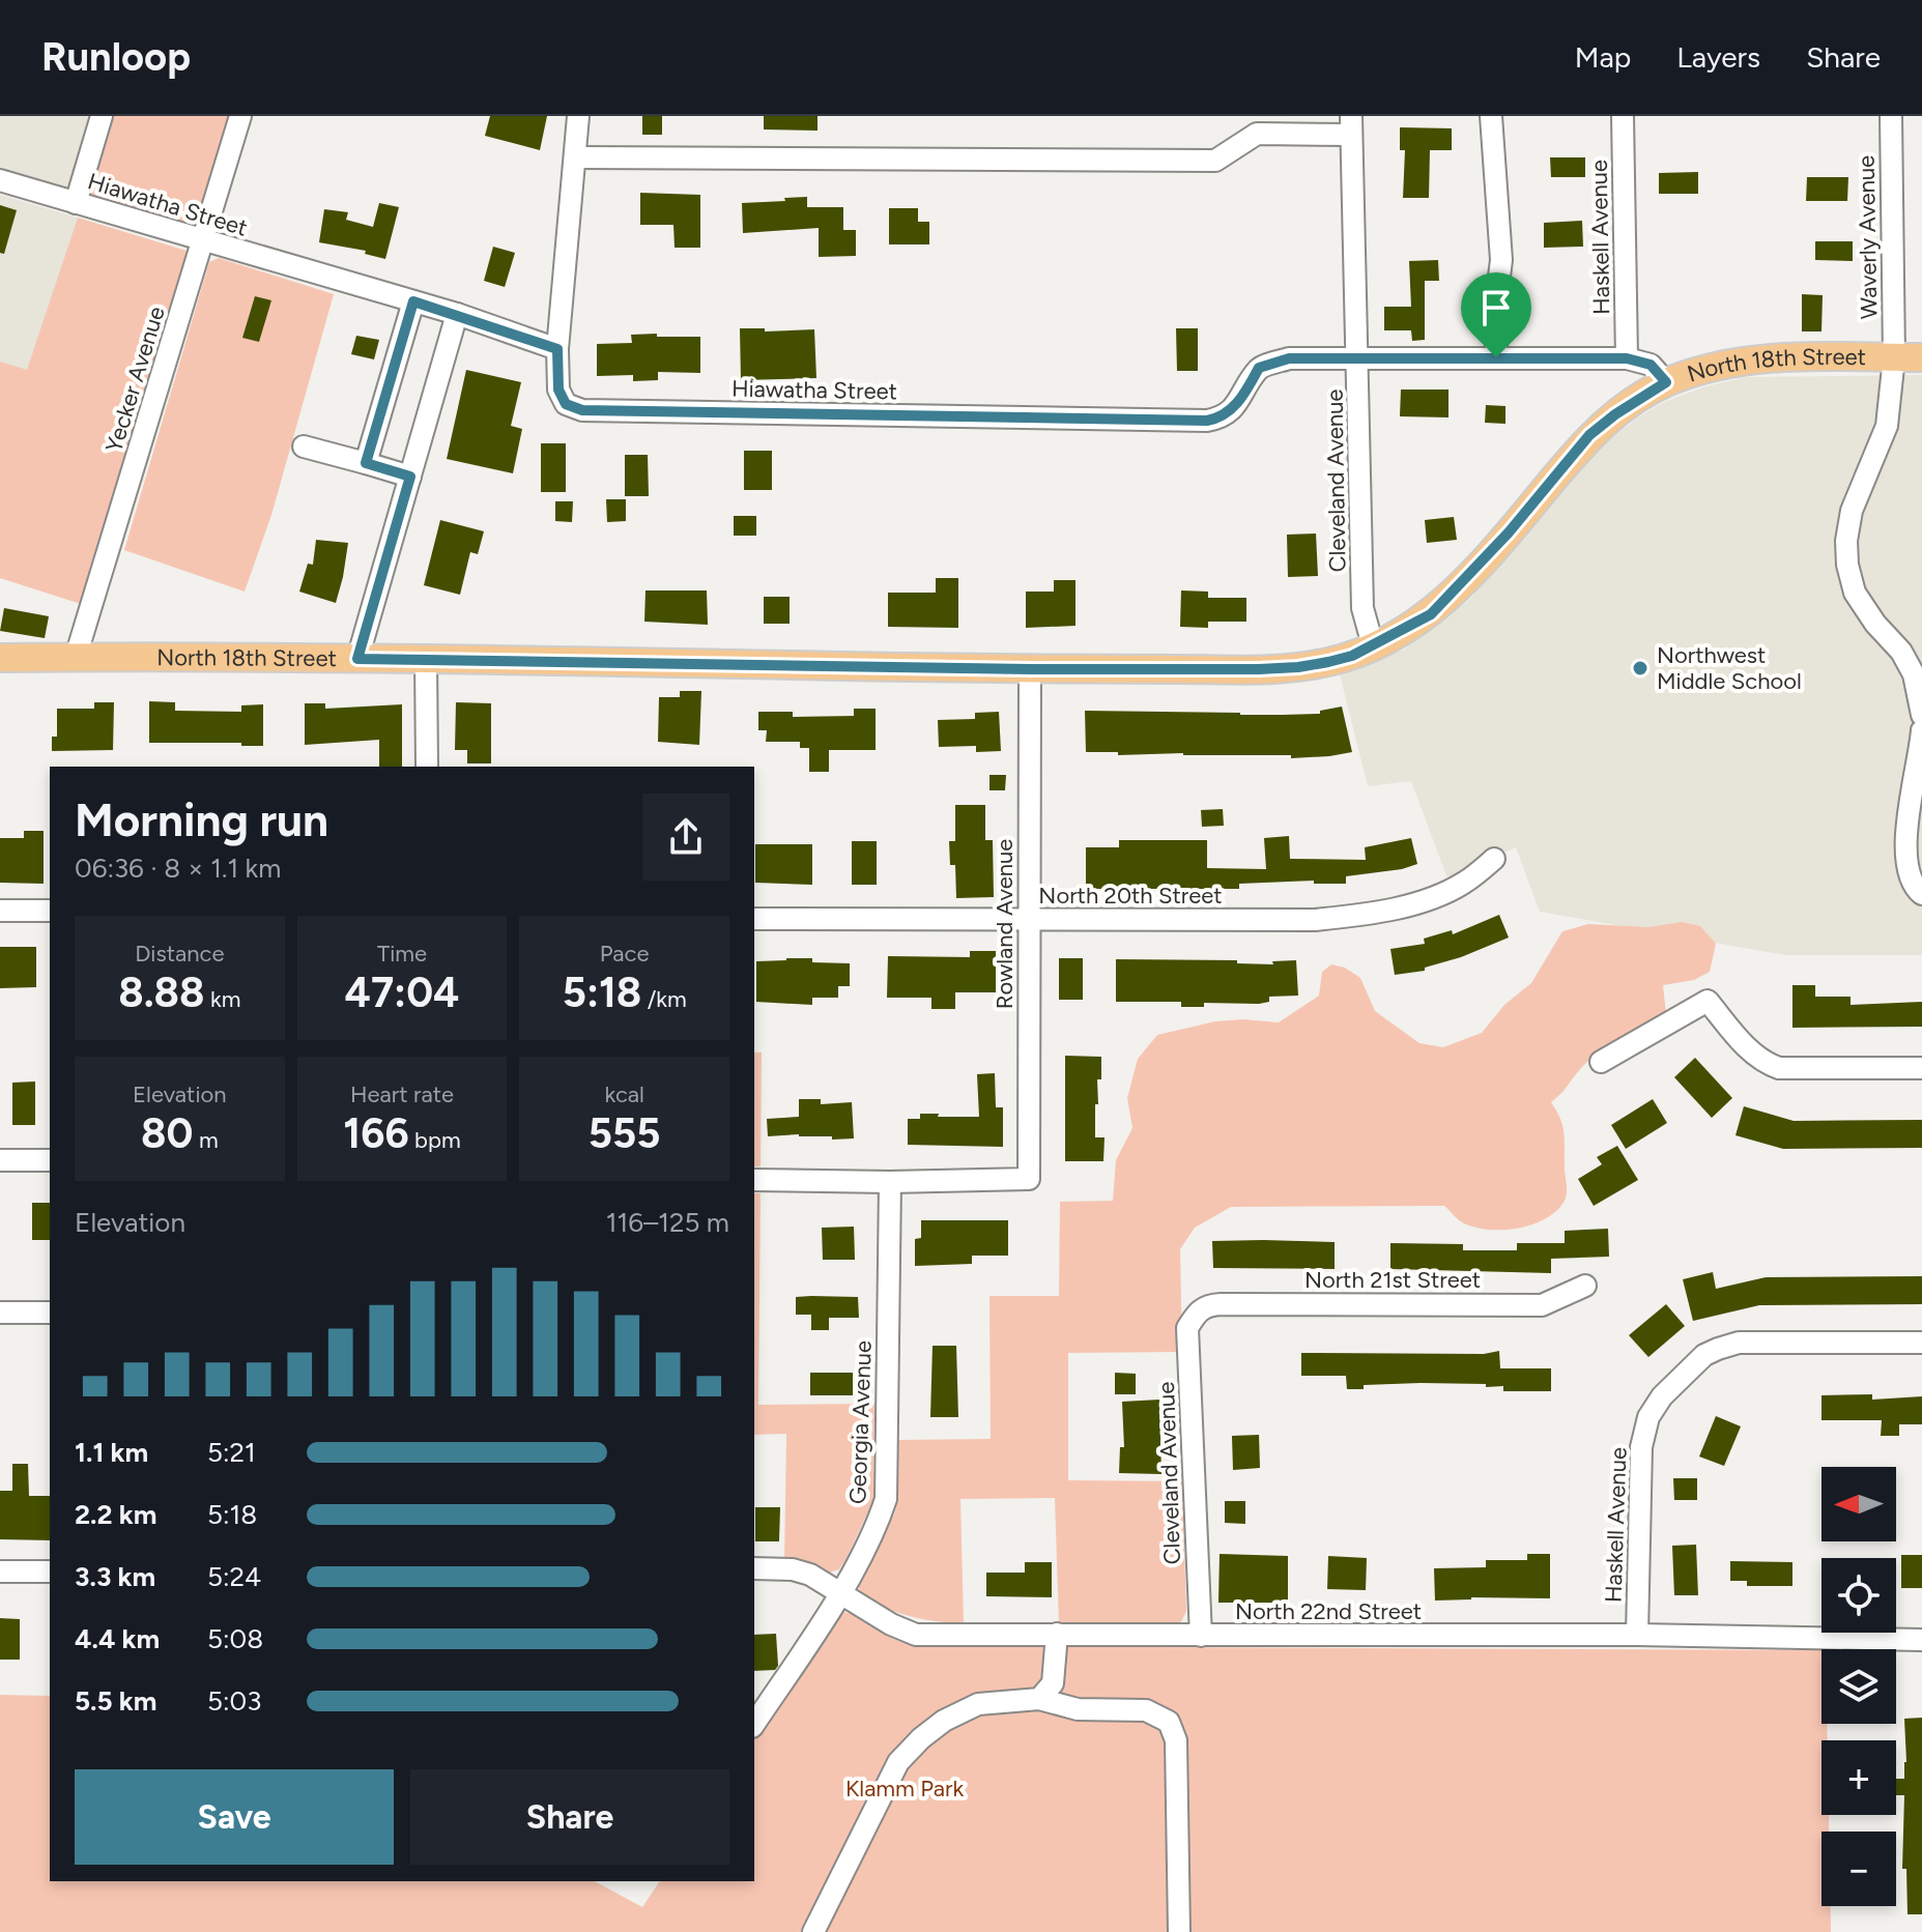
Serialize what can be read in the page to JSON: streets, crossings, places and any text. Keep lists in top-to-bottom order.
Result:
{
  "streets": {
    "main road": ["North 18th Street"],
    "street": [
      "Hiawatha Street",
      "Haskell Avenue",
      "Waverly Avenue",
      "Yecker Avenue",
      "Cleveland Avenue",
      "North 20th Street",
      "Rowland Avenue",
      "North 21st Street",
      "Georgia Avenue",
      "North 22nd Street"
    ]
  },
  "crossings": [
    ["Hiawatha Street", "Haskell Avenue"],
    ["Hiawatha Street", "North 18th Street"],
    ["Hiawatha Street", "Yecker Avenue"],
    ["Hiawatha Street", "Cleveland Avenue"],
    ["Haskell Avenue", "North 22nd Street"],
    ["Waverly Avenue", "North 18th Street"],
    ["North 18th Street", "Yecker Avenue"],
    ["North 18th Street", "Cleveland Avenue"],
    ["North 18th Street", "Rowland Avenue"],
    ["Cleveland Avenue", "North 21st Street"],
    ["Cleveland Avenue", "North 22nd Street"],
    ["North 20th Street", "Rowland Avenue"],
    ["Rowland Avenue", "Georgia Avenue"],
    ["Georgia Avenue", "North 22nd Street"]
  ],
  "parks": ["Klamm Park"],
  "places": ["Northwest Middle School"],
  "north": "left",
  "page": {
    "header": "Runloop",
    "nav": ["Map", "Layers", "Share"],
    "heading": ["Morning run", "06:36 · 8 × 1.1 km"],
    "stats": [
      ["Distance", "8.88 km"],
      ["Time", "47:04"],
      ["Pace", "5:18 /km"],
      ["Elevation", "80 m"],
      ["Heart rate", "166 bpm"],
      ["kcal", "555"]
    ],
    "chart": ["Elevation", "116–125 m"],
    "list": [
      {
        "name": "1.1 km",
        "note": "5:21"
      },
      {
        "name": "2.2 km",
        "note": "5:18"
      },
      {
        "name": "3.3 km",
        "note": "5:24"
      },
      {
        "name": "4.4 km",
        "note": "5:08"
      },
      {
        "name": "5.5 km",
        "note": "5:03"
      }
    ],
    "map_buttons": ["+", "−"],
    "buttons": ["Save", "Share"]
  }
}
